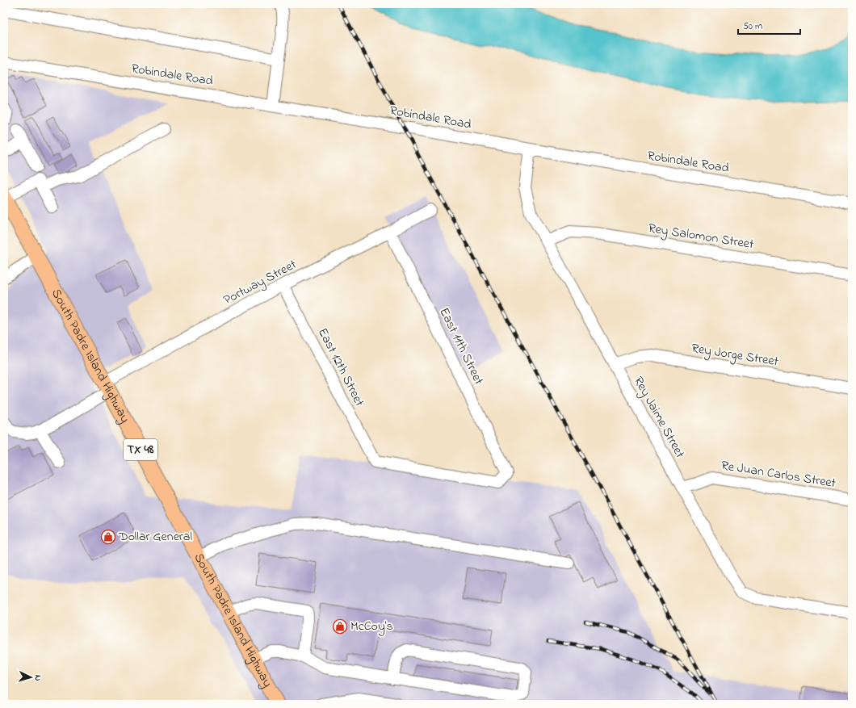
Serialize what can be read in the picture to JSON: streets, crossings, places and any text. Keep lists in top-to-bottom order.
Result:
{
  "streets": {
    "main road": ["South Padre Island Highway", "TX 48"],
    "street": [
      "Robindale Road",
      "Rey Salomon Street",
      "Portway Street",
      "East 11th Street",
      "Rey Jorge Street",
      "East 12th Street",
      "Rey Jaime Street",
      "Re Juan Carlos Street"
    ]
  },
  "crossings": [
    ["Robindale Road", "Rey Jaime Street"],
    ["Rey Salomon Street", "Rey Jaime Street"],
    ["Portway Street", "East 11th Street"],
    ["Portway Street", "South Padre Island Highway"],
    ["Portway Street", "East 12th Street"],
    ["East 11th Street", "East 12th Street"],
    ["Rey Jorge Street", "Rey Jaime Street"],
    ["Rey Jaime Street", "Re Juan Carlos Street"]
  ],
  "places": {
    "shop": ["Dollar General", "McCoy's"]
  },
  "scale_bar": "50 m",
  "north": "right"
}
